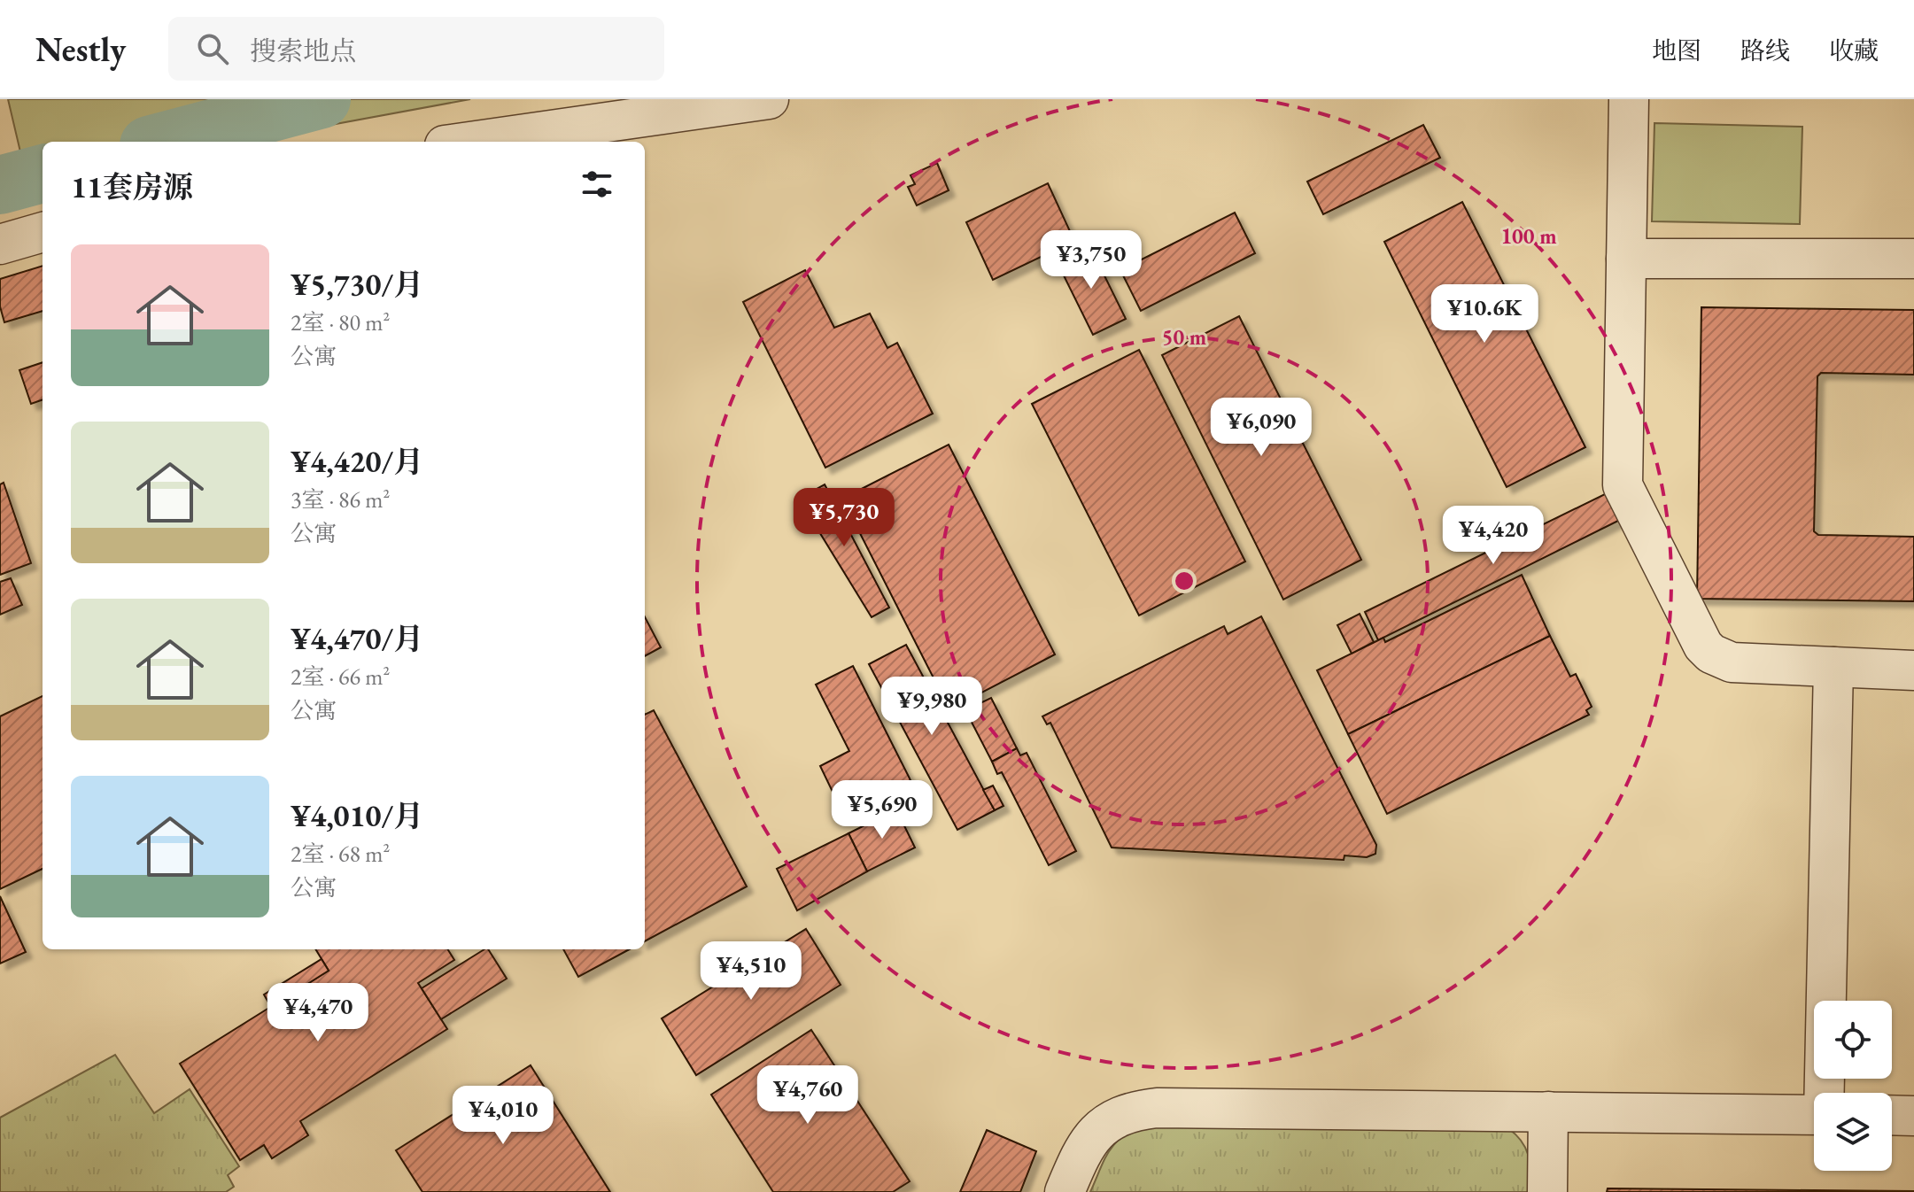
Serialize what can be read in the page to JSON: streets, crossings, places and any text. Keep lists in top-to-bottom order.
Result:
{
  "page": {
    "header": "Nestly",
    "search": "搜索地点",
    "nav": ["地图", "路线", "收藏"],
    "heading": "11套房源",
    "list": [
      {
        "name": "¥5,730/月",
        "note": "2室 · 80 m² · 公寓"
      },
      {
        "name": "¥4,420/月",
        "note": "3室 · 86 m² · 公寓"
      },
      {
        "name": "¥4,470/月",
        "note": "2室 · 66 m² · 公寓"
      },
      {
        "name": "¥4,010/月",
        "note": "2室 · 68 m² · 公寓"
      }
    ],
    "price": [
      "¥3,750",
      "¥10.6K",
      "¥6,090",
      "¥5,730",
      "¥4,420",
      "¥9,980",
      "¥5,690",
      "¥4,510",
      "¥4,470",
      "¥4,760",
      "¥4,010"
    ]
  },
  "rings": ["100 m", "50 m"]
}
